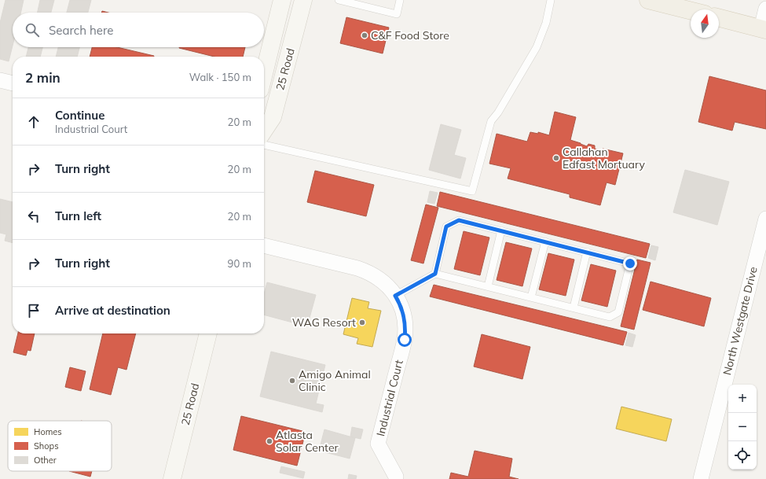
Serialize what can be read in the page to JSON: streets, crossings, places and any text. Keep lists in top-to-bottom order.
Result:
{
  "streets": {
    "main road": ["25 Road"],
    "street": ["North Westgate Drive", "Industrial Court"]
  },
  "places": [
    "C&F Food Store",
    "Callahan Edfast Mortuary",
    "WAG Resort",
    "Amigo Animal Clinic",
    "Atlasta Solar Center"
  ],
  "legend": ["Homes", "Shops", "Other"],
  "north": "top",
  "page": {
    "search": "Search here",
    "heading": ["2 min", "Walk · 150 m"],
    "list": [
      ["Continue", "Industrial Court", "20 m"],
      ["Turn right", "20 m"],
      ["Turn left", "20 m"],
      ["Turn right", "90 m"],
      "Arrive at destination"
    ],
    "map_buttons": ["+", "−"]
  }
}
